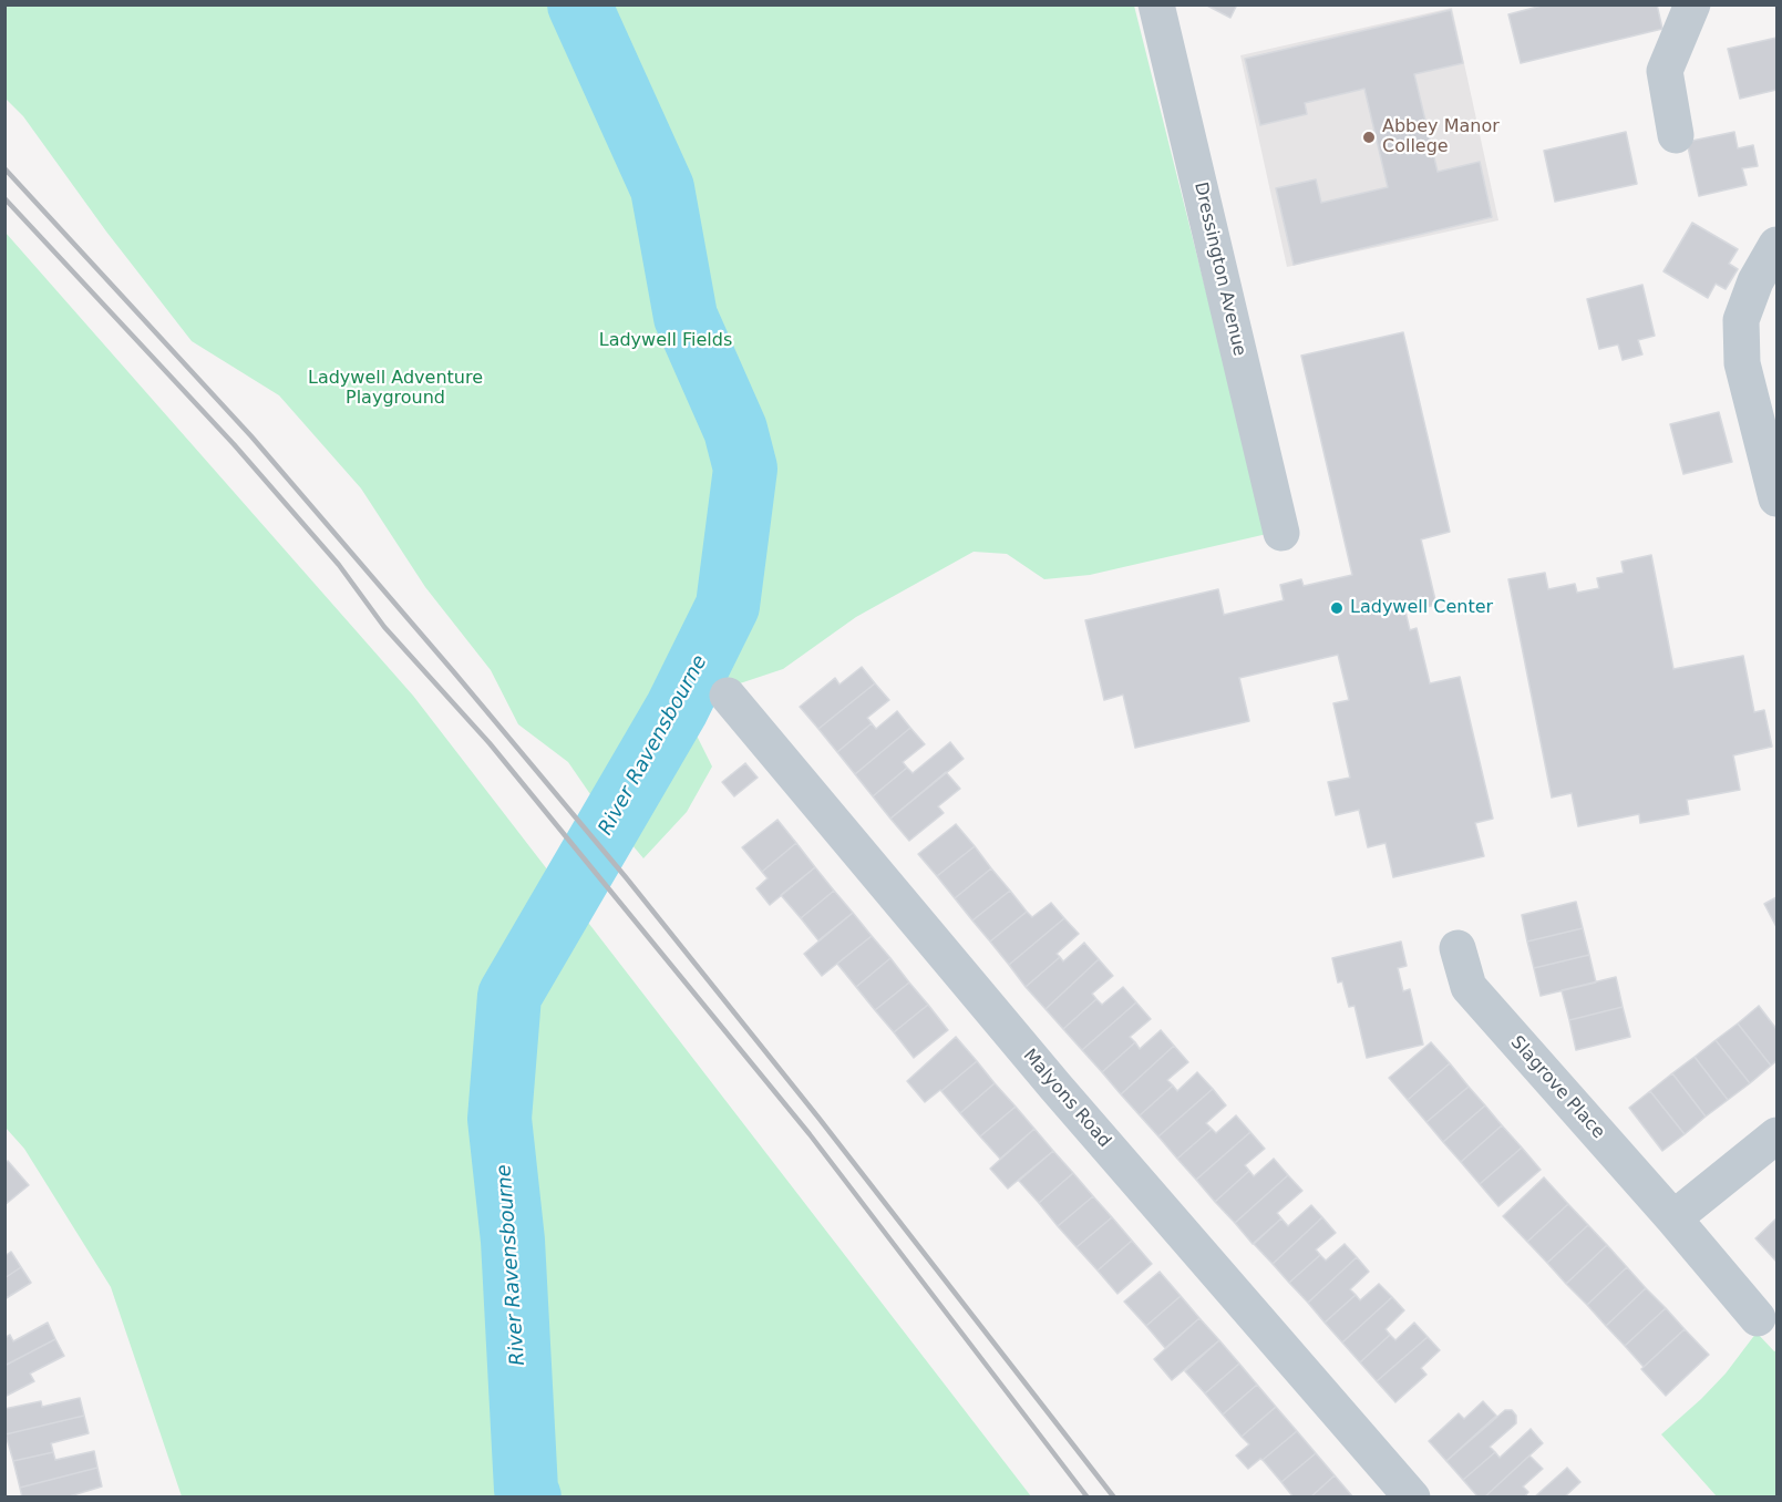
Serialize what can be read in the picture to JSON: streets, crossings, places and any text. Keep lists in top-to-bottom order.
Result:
{
  "streets": {
    "street": ["Dressington Avenue", "Slagrove Place", "Malyons Road"]
  },
  "water": ["River Ravensbourne"],
  "parks": ["Ladywell Fields", "Ladywell Adventure Playground"],
  "places": ["Abbey Manor College", "Ladywell Center"]
}
